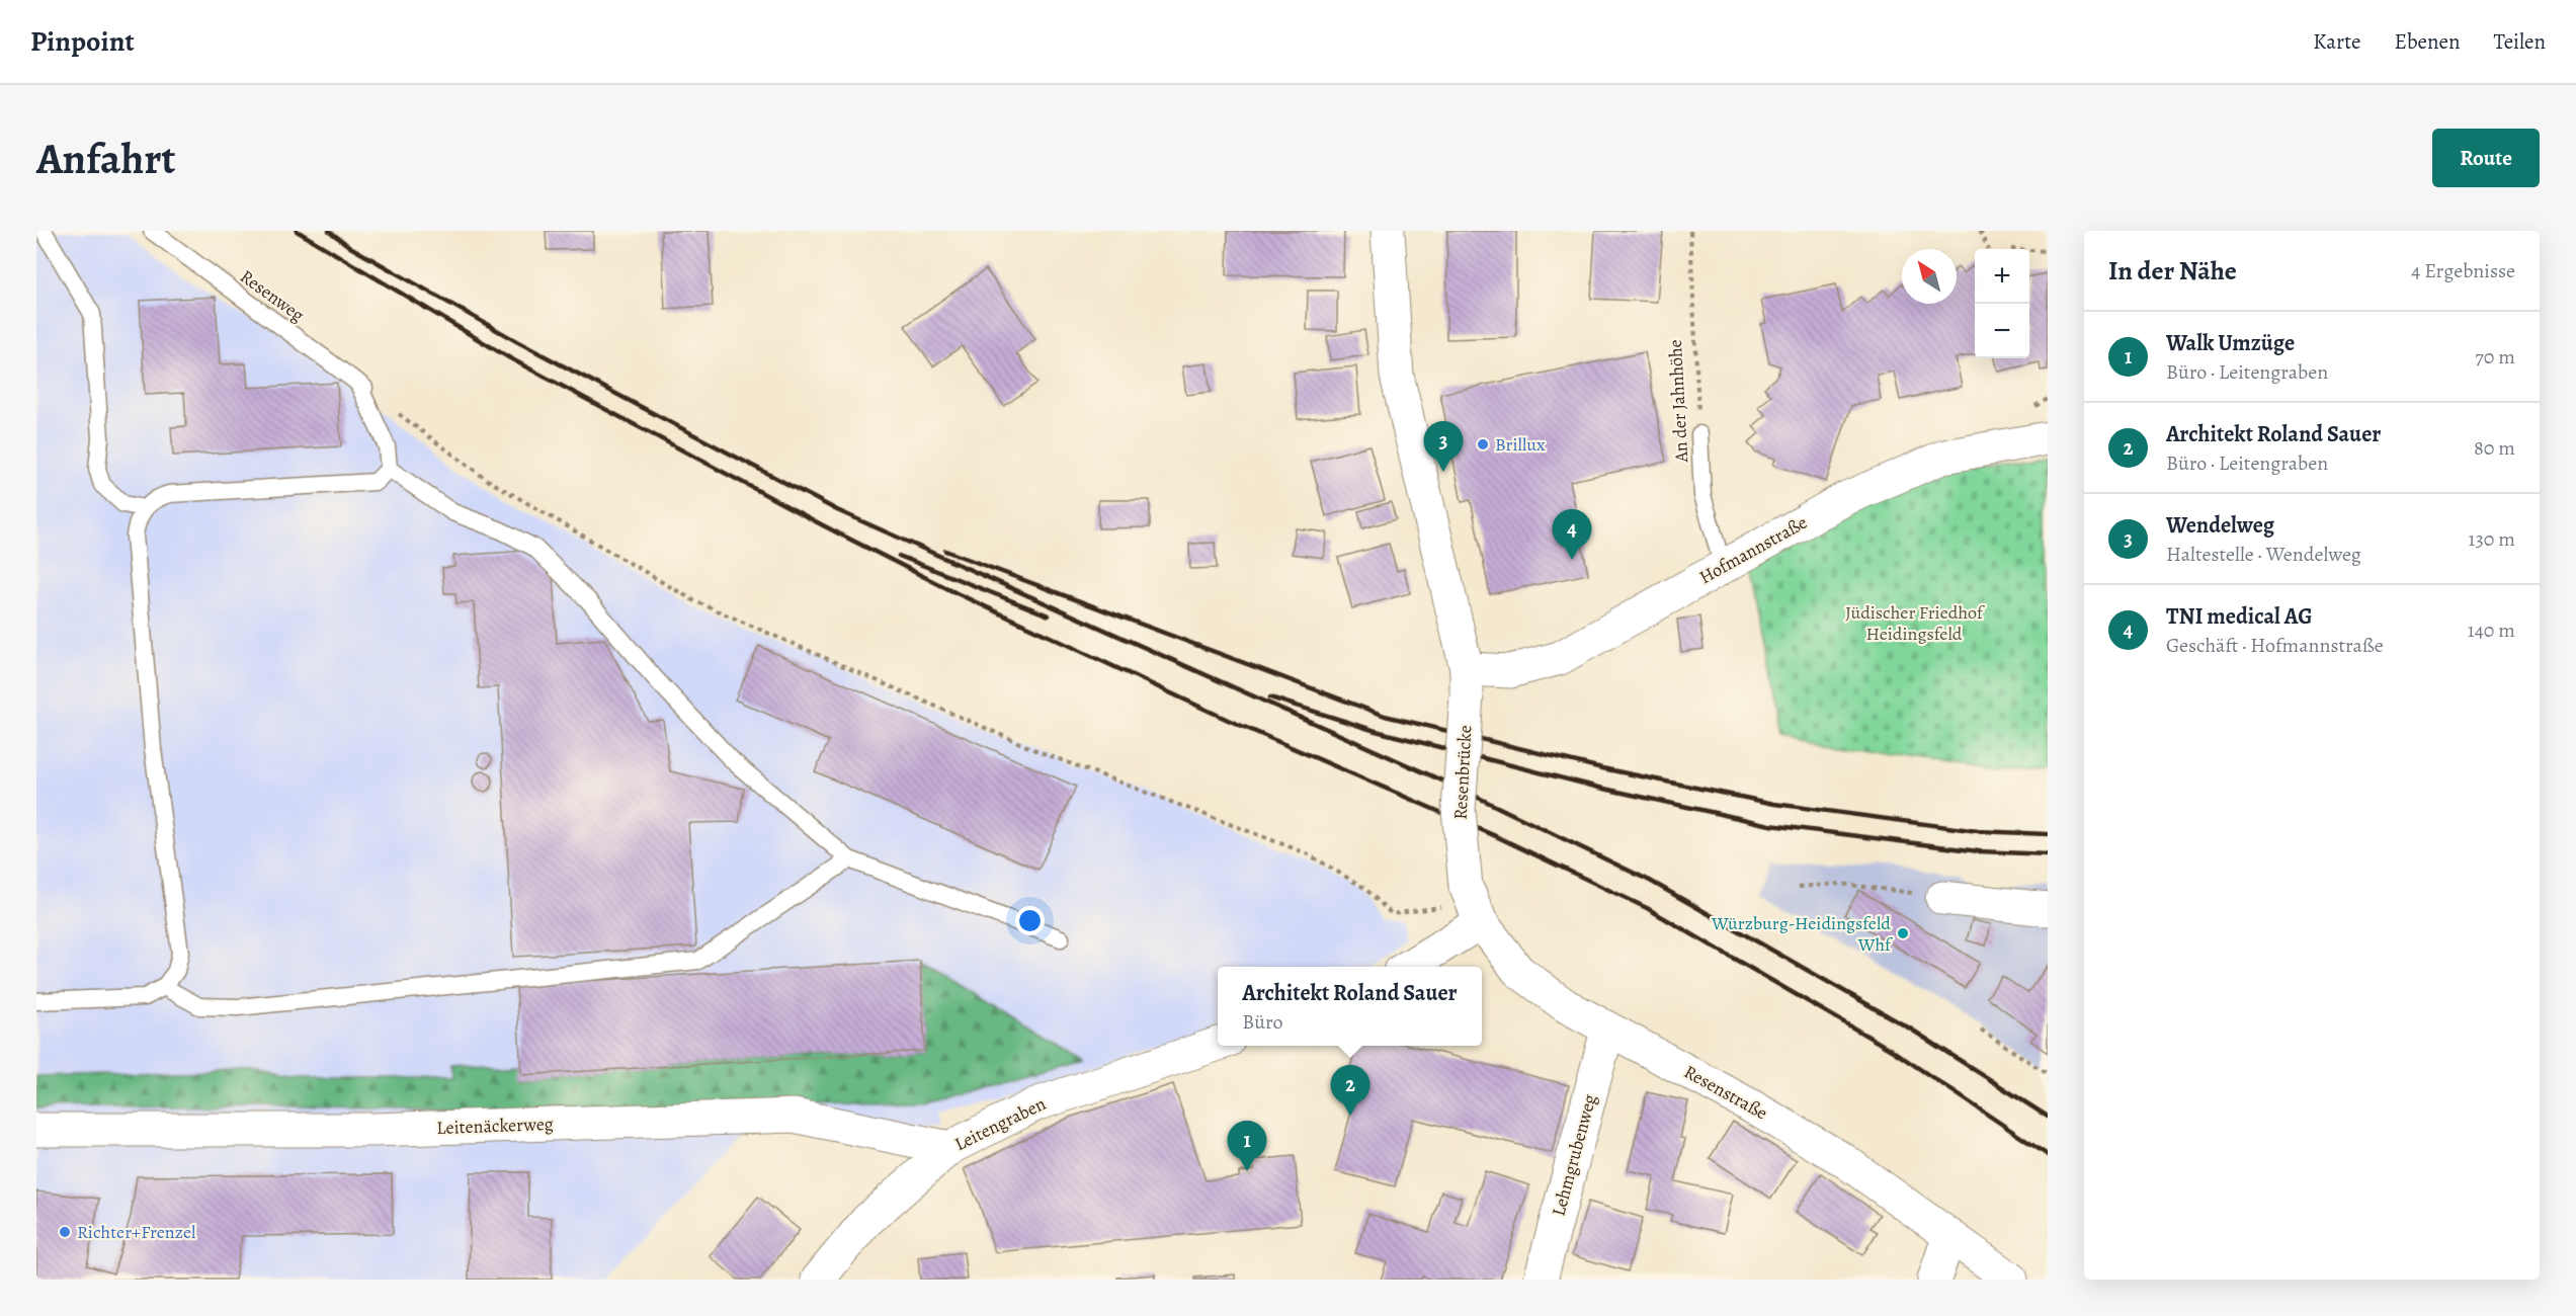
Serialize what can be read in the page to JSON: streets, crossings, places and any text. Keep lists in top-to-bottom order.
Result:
{
  "streets": {
    "street": [
      "Hofmannstraße",
      "Resenbrücke",
      "Resenstraße",
      "Leitengraben",
      "Leitenäckerweg",
      "Lehmgrubenweg"
    ],
    "lane": ["Resenweg", "An der Jahnhöhe"]
  },
  "crossings": [
    ["An der Jahnhöhe", "Hofmannstraße"],
    ["Hofmannstraße", "Resenbrücke"],
    ["Resenbrücke", "Resenstraße"],
    ["Resenstraße", "Lehmgrubenweg"],
    ["Leitengraben", "Leitenäckerweg"]
  ],
  "parks": ["Jüdischer Friedhof Heidingsfeld"],
  "places": ["Brillux", "Würzburg-Heidingsfeld Whf", "Richter+Frenzel"],
  "north": "top left",
  "page": {
    "header": "Pinpoint",
    "nav": ["Karte", "Ebenen", "Teilen"],
    "buttons": "Route",
    "title": "Anfahrt",
    "heading": ["In der Nähe", "4 Ergebnisse"],
    "map_buttons": ["+", "−"],
    "list": [
      {
        "mark": "1",
        "name": "Walk Umzüge",
        "note": "Büro · Leitengraben",
        "value": "70 m"
      },
      {
        "mark": "2",
        "name": "Architekt Roland Sauer",
        "note": "Büro · Leitengraben",
        "value": "80 m"
      },
      {
        "mark": "3",
        "name": "Wendelweg",
        "note": "Haltestelle · Wendelweg",
        "value": "130 m"
      },
      {
        "mark": "4",
        "name": "TNI medical AG",
        "note": "Geschäft · Hofmannstraße",
        "value": "140 m"
      }
    ],
    "pins": [
      "3",
      "4",
      "2",
      "1"
    ],
    "popup": ["Architekt Roland Sauer", "Büro"]
  }
}
